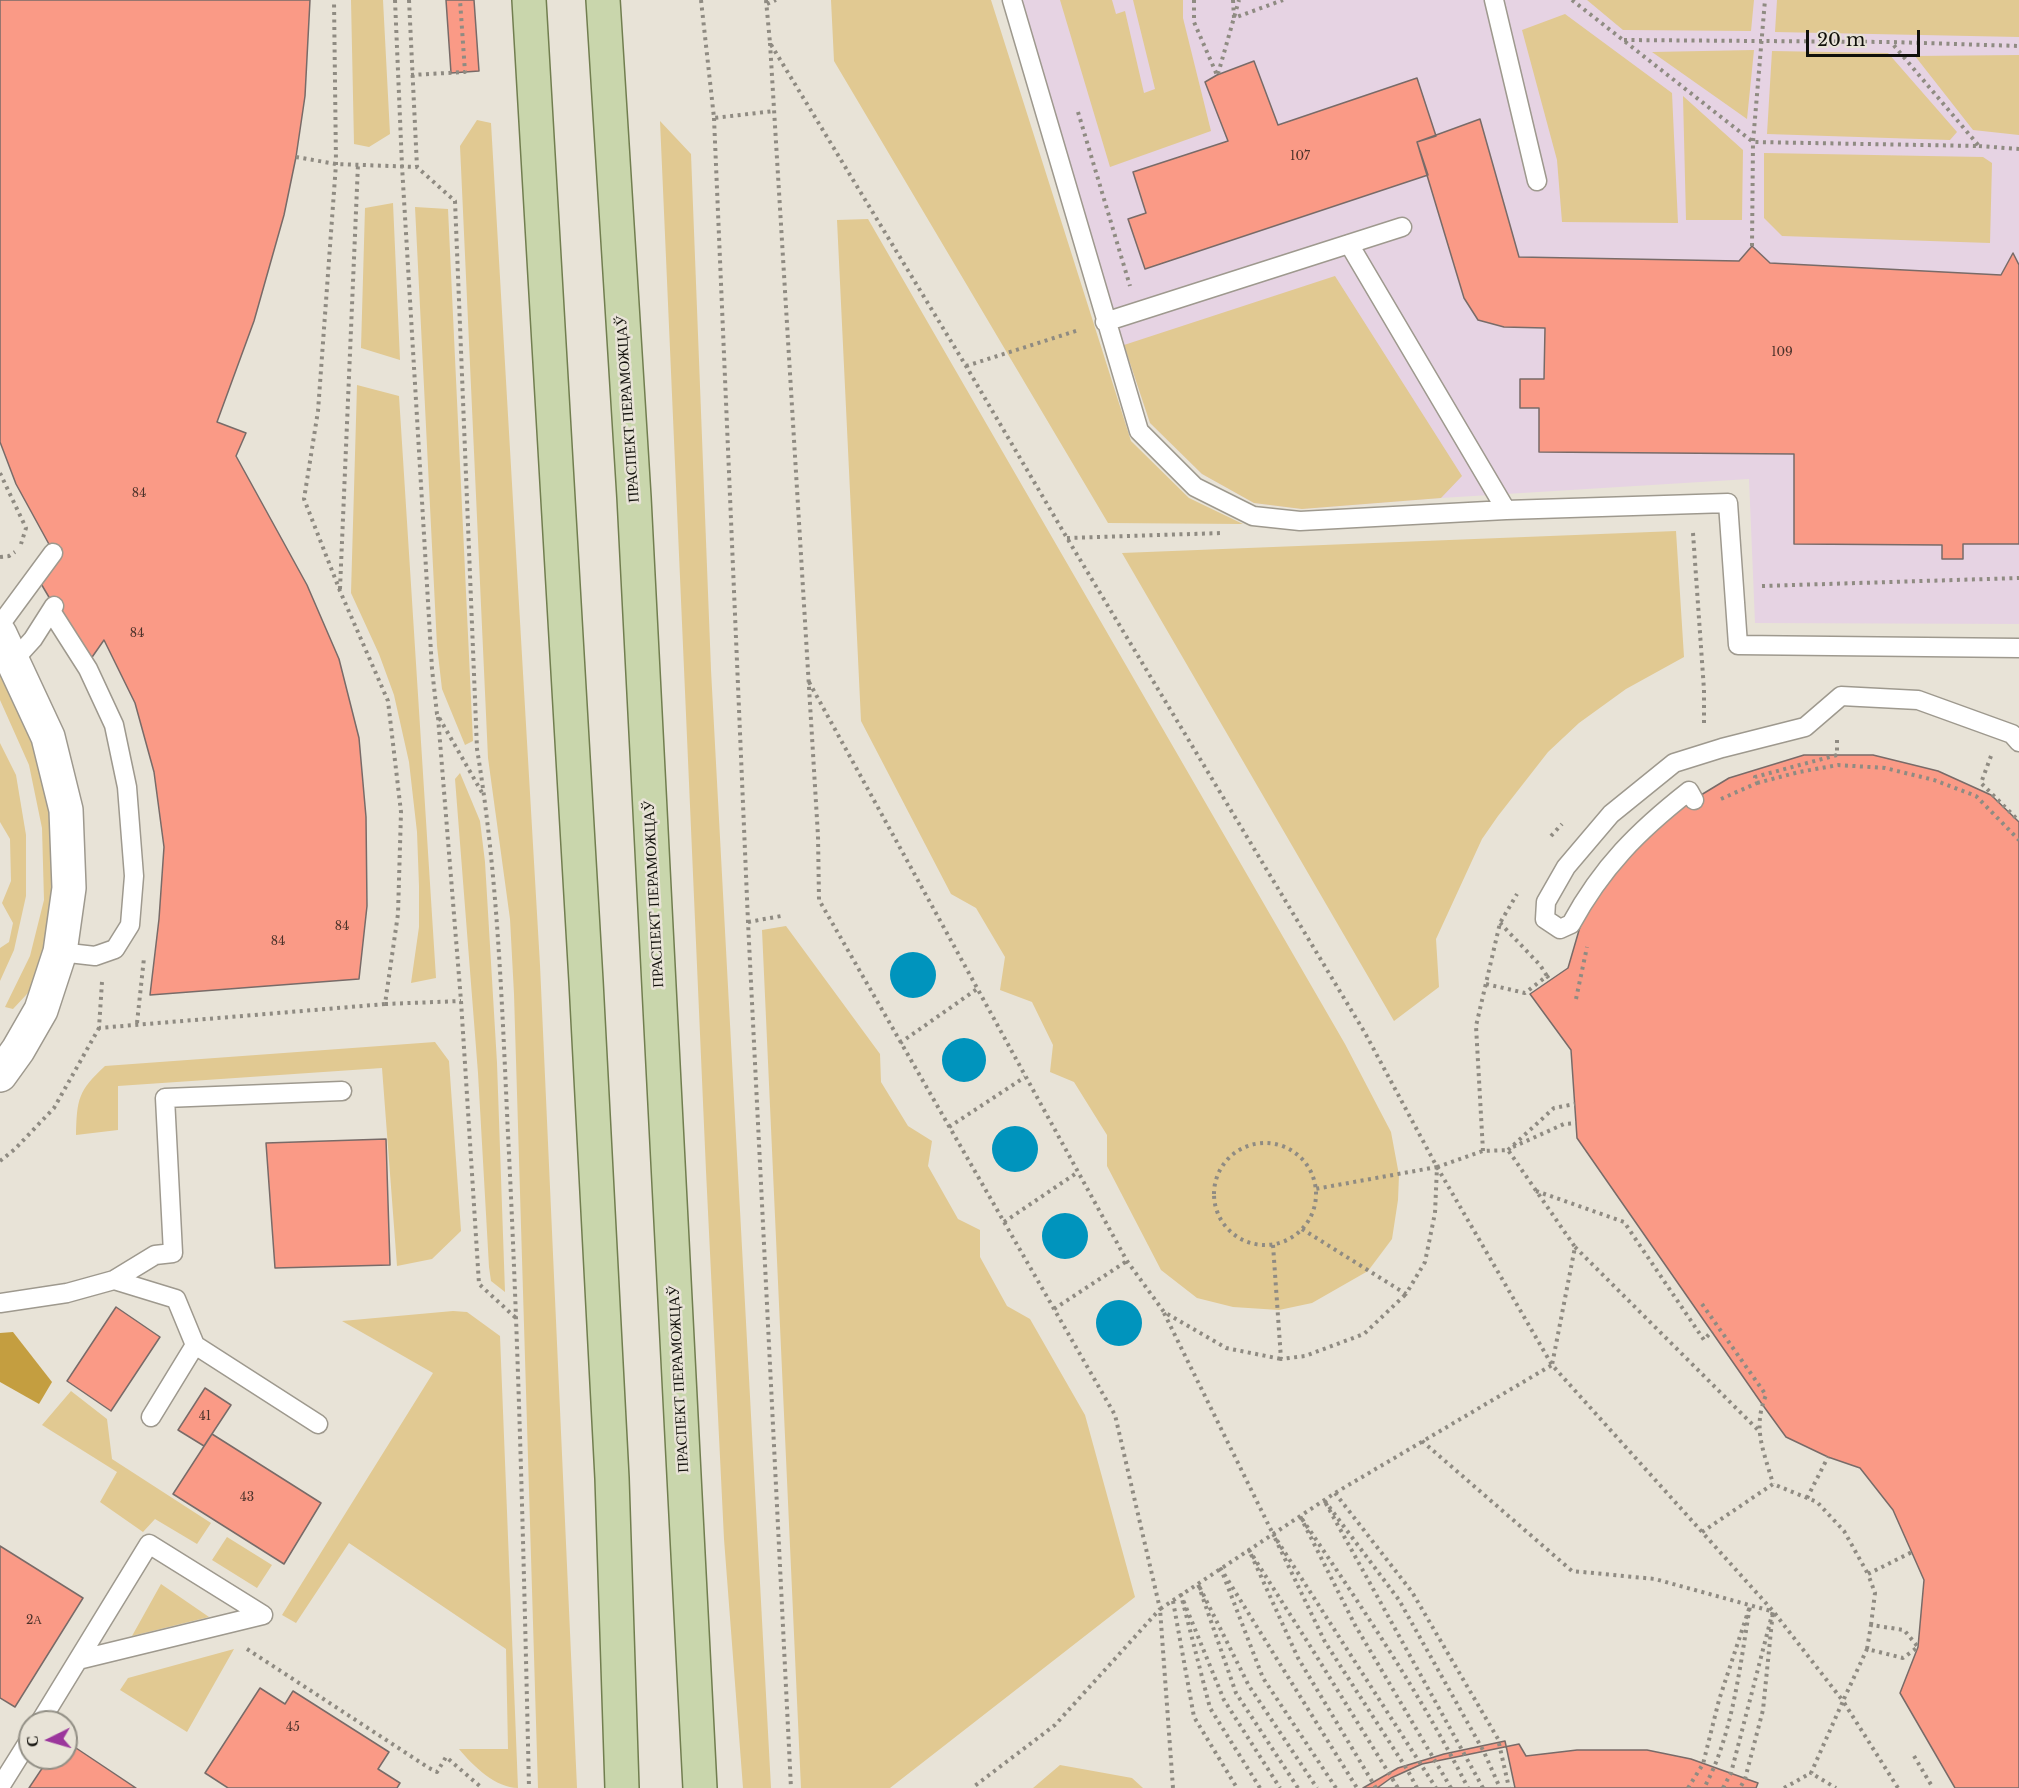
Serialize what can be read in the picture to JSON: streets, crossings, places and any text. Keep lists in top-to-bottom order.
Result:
{
  "streets": {
    "main road": ["ПРАСПЕКТ ПЕРАМОЖЦАЎ"]
  },
  "house_numbers": [
    "107",
    "109",
    "84",
    "84",
    "84",
    "84",
    "41",
    "43",
    "2А",
    "45"
  ],
  "scale_bar": "20 m",
  "north": "left"
}
